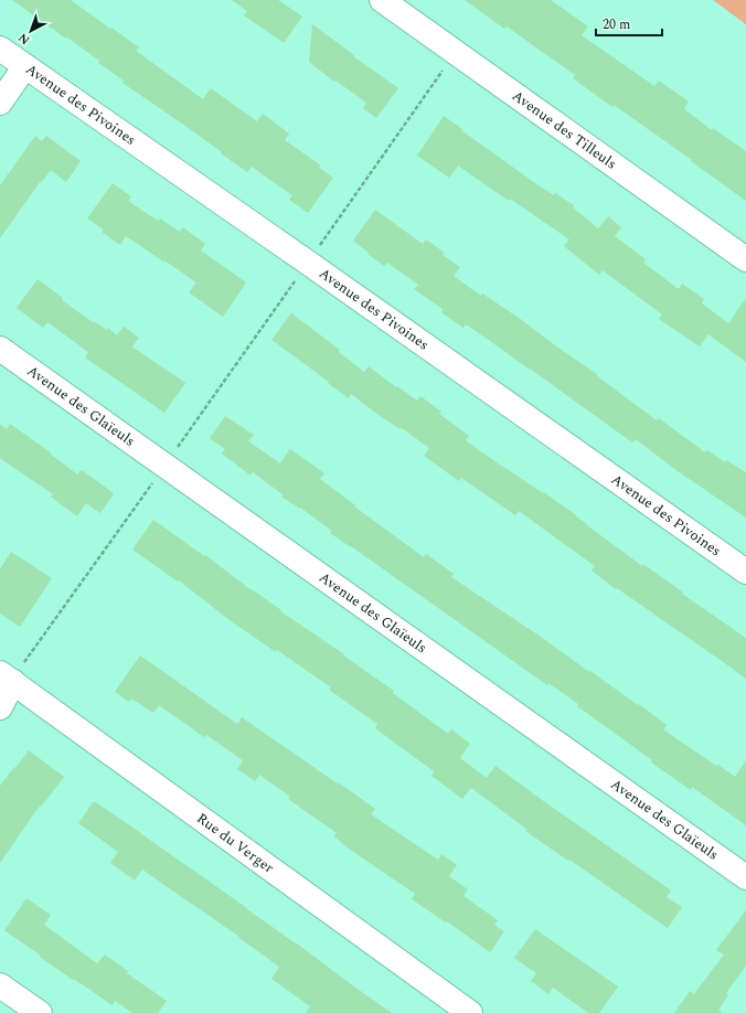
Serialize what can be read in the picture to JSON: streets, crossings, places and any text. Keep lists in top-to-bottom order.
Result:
{
  "streets": {
    "street": [
      "Avenue des Pivoines",
      "Avenue des Tilleuls",
      "Avenue des Glaïeuls",
      "Rue du Verger"
    ]
  },
  "scale_bar": "20 m",
  "north": "bottom left"
}
